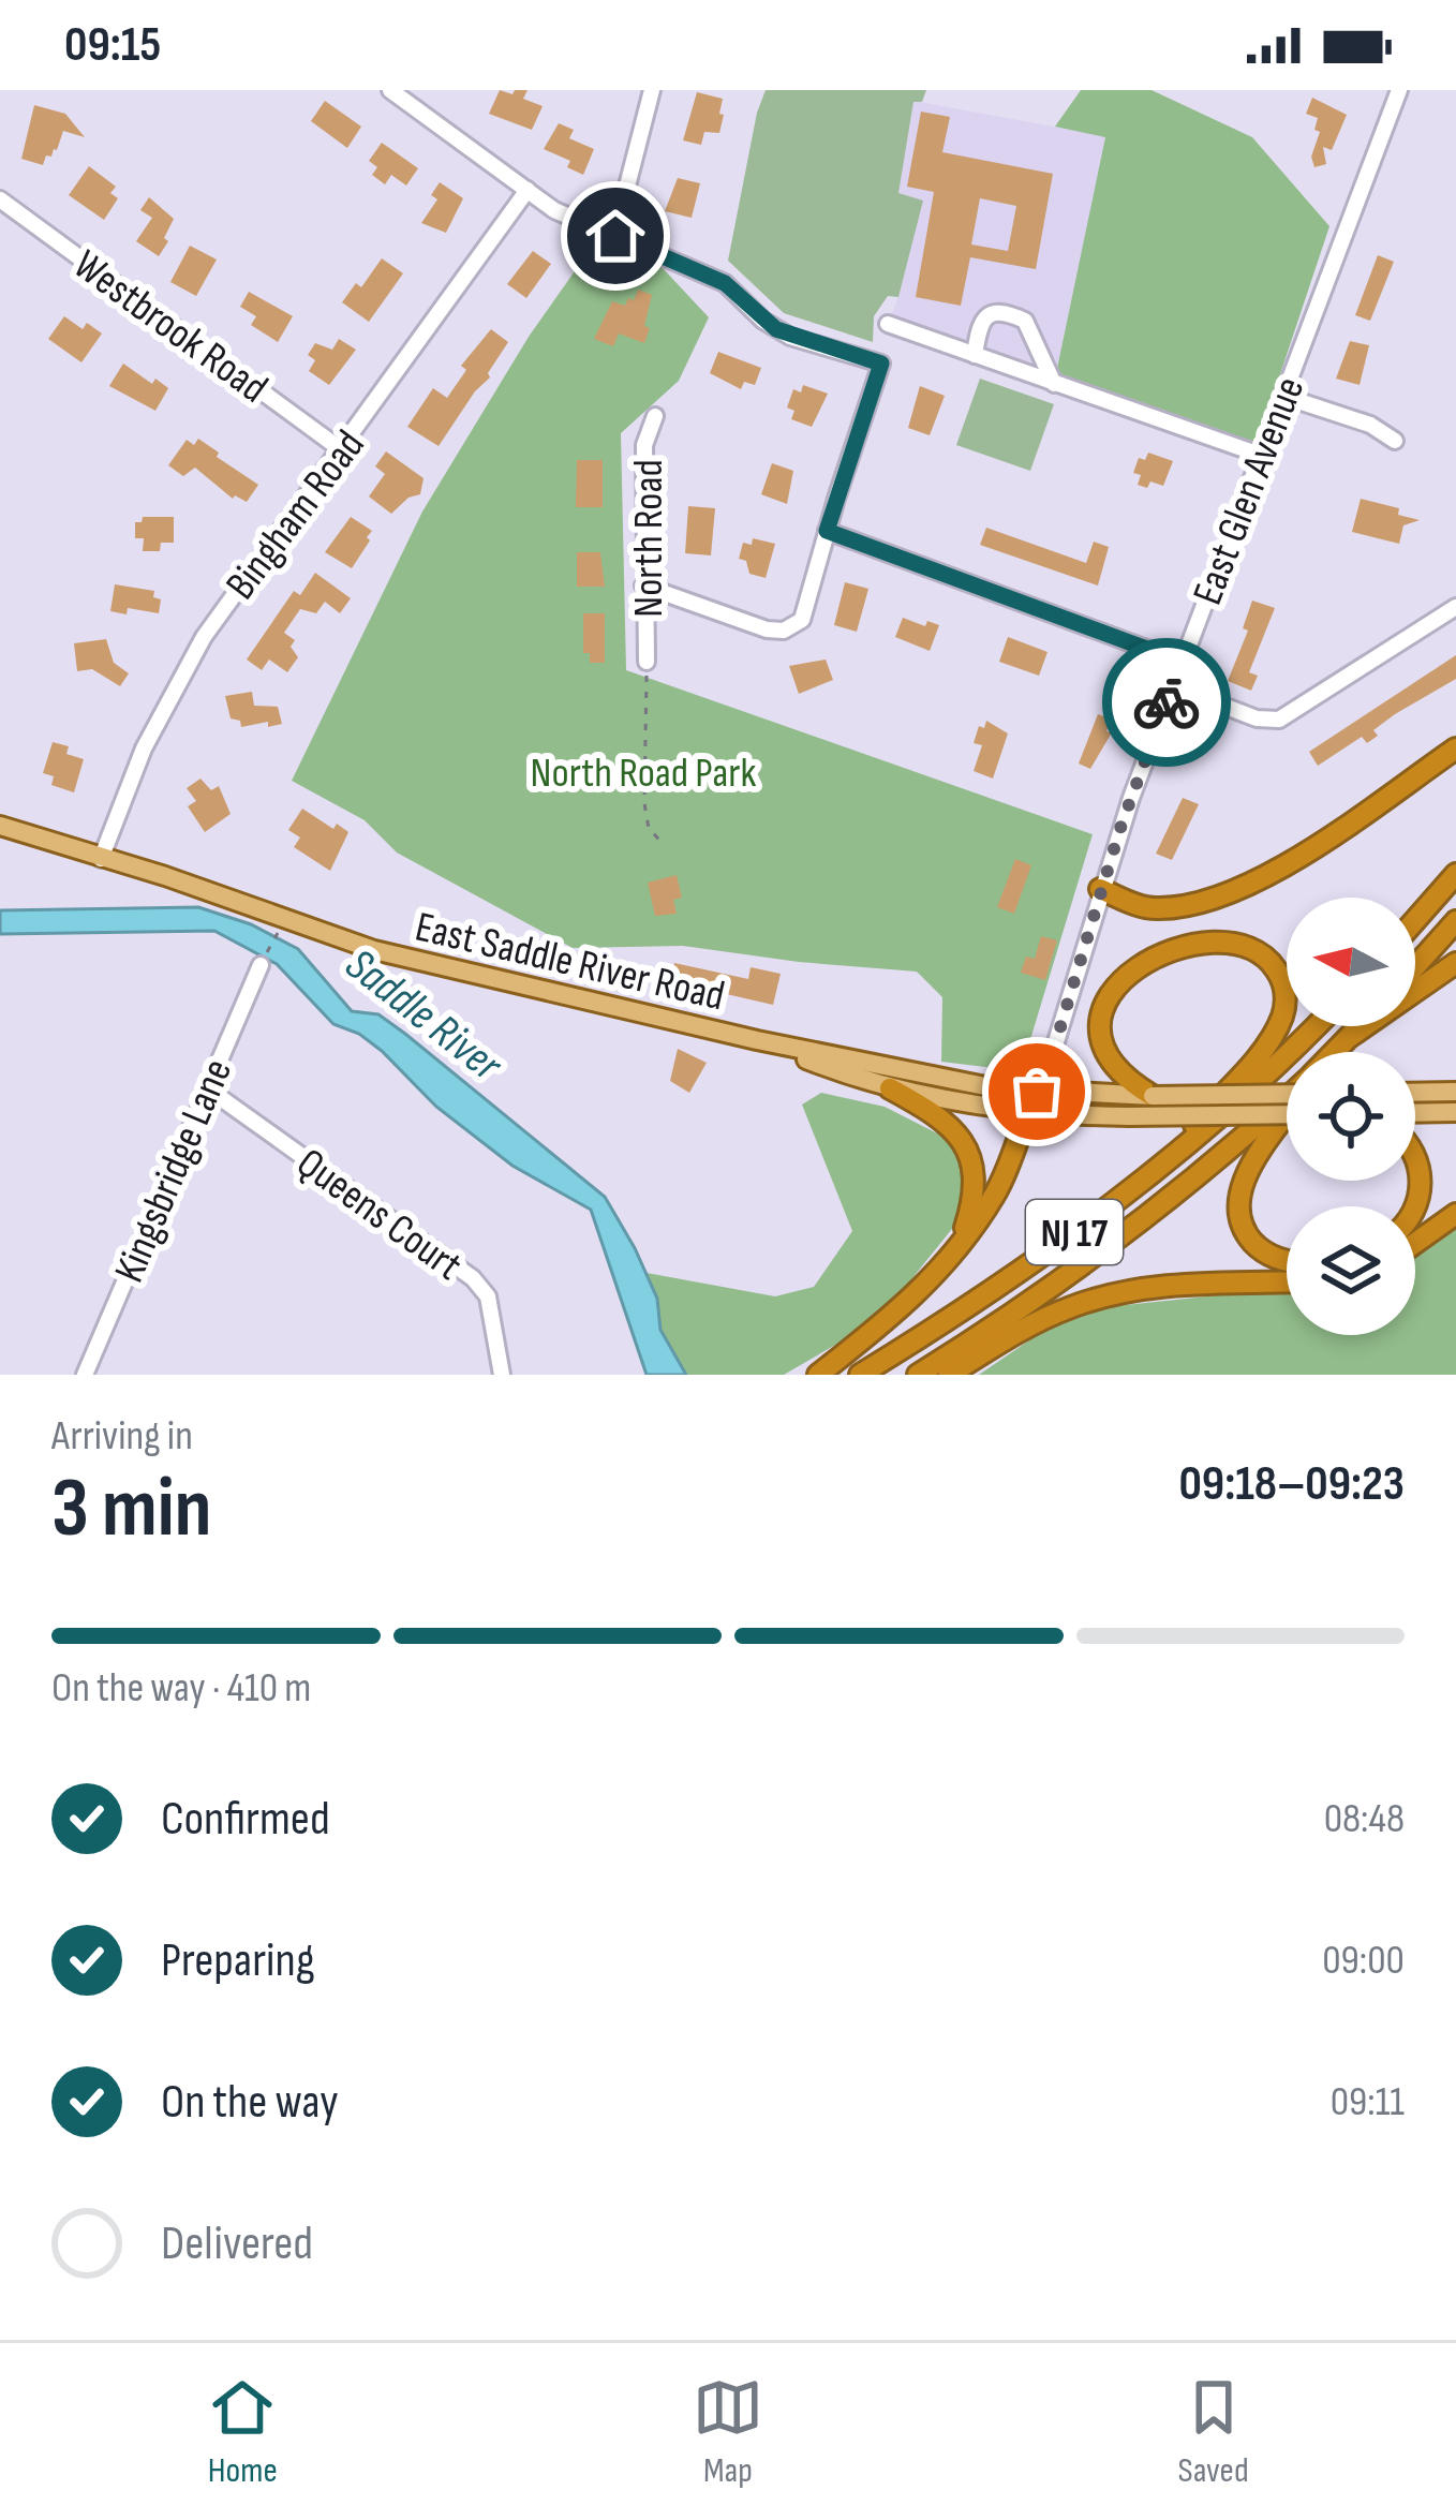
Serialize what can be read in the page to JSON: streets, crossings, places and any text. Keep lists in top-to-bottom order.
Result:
{
  "streets": {
    "highway": ["NJ 17"],
    "main road": ["East Saddle River Road"],
    "street": [
      "Westbrook Road",
      "East Glen Avenue",
      "Bingham Road",
      "North Road",
      "Kingsbridge Lane",
      "Queens Court"
    ]
  },
  "crossings": [
    ["Westbrook Road", "Bingham Road"],
    ["East Glen Avenue", "East Saddle River Road"],
    ["Bingham Road", "East Saddle River Road"],
    ["Kingsbridge Lane", "Queens Court"]
  ],
  "water": ["Saddle River"],
  "parks": ["North Road Park"],
  "north": "left",
  "page": {
    "status": "09:15",
    "heading": ["3 min", "Arriving in", "09:18–09:23"],
    "bar": "On the way · 410 m",
    "list": [
      ["Confirmed", "08:48"],
      ["Preparing", "09:00"],
      ["On the way", "09:11"],
      "Delivered"
    ],
    "tabs": ["Home", "Map", "Saved"]
  }
}
